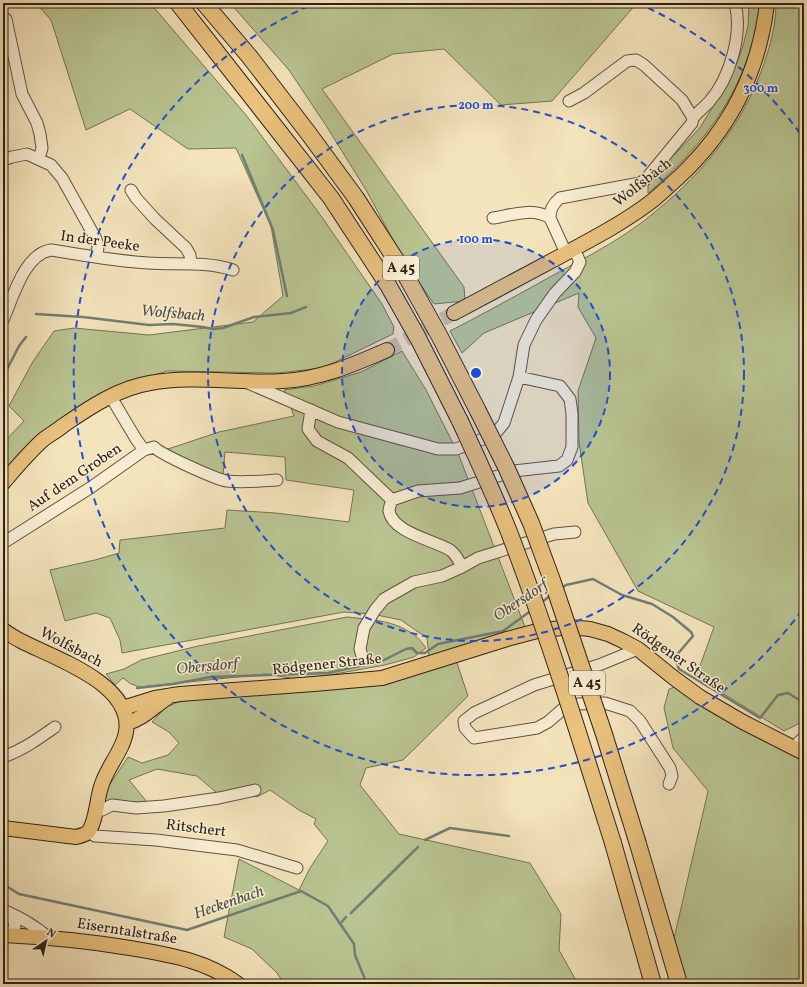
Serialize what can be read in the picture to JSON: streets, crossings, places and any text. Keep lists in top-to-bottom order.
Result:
{
  "streets": {
    "highway": ["A 45"],
    "main road": ["Wolfsbach", "Rödgener Straße", "Eiserntalstraße"],
    "street": ["In der Peeke", "Auf dem Groben", "Ritschert"]
  },
  "crossings": [
    ["Wolfsbach", "Rödgener Straße"]
  ],
  "water": ["Wolfsbach", "Obersdorf", "Heckenbach"],
  "north": "top right",
  "rings": ["300 m", "200 m", "100 m"]
}
